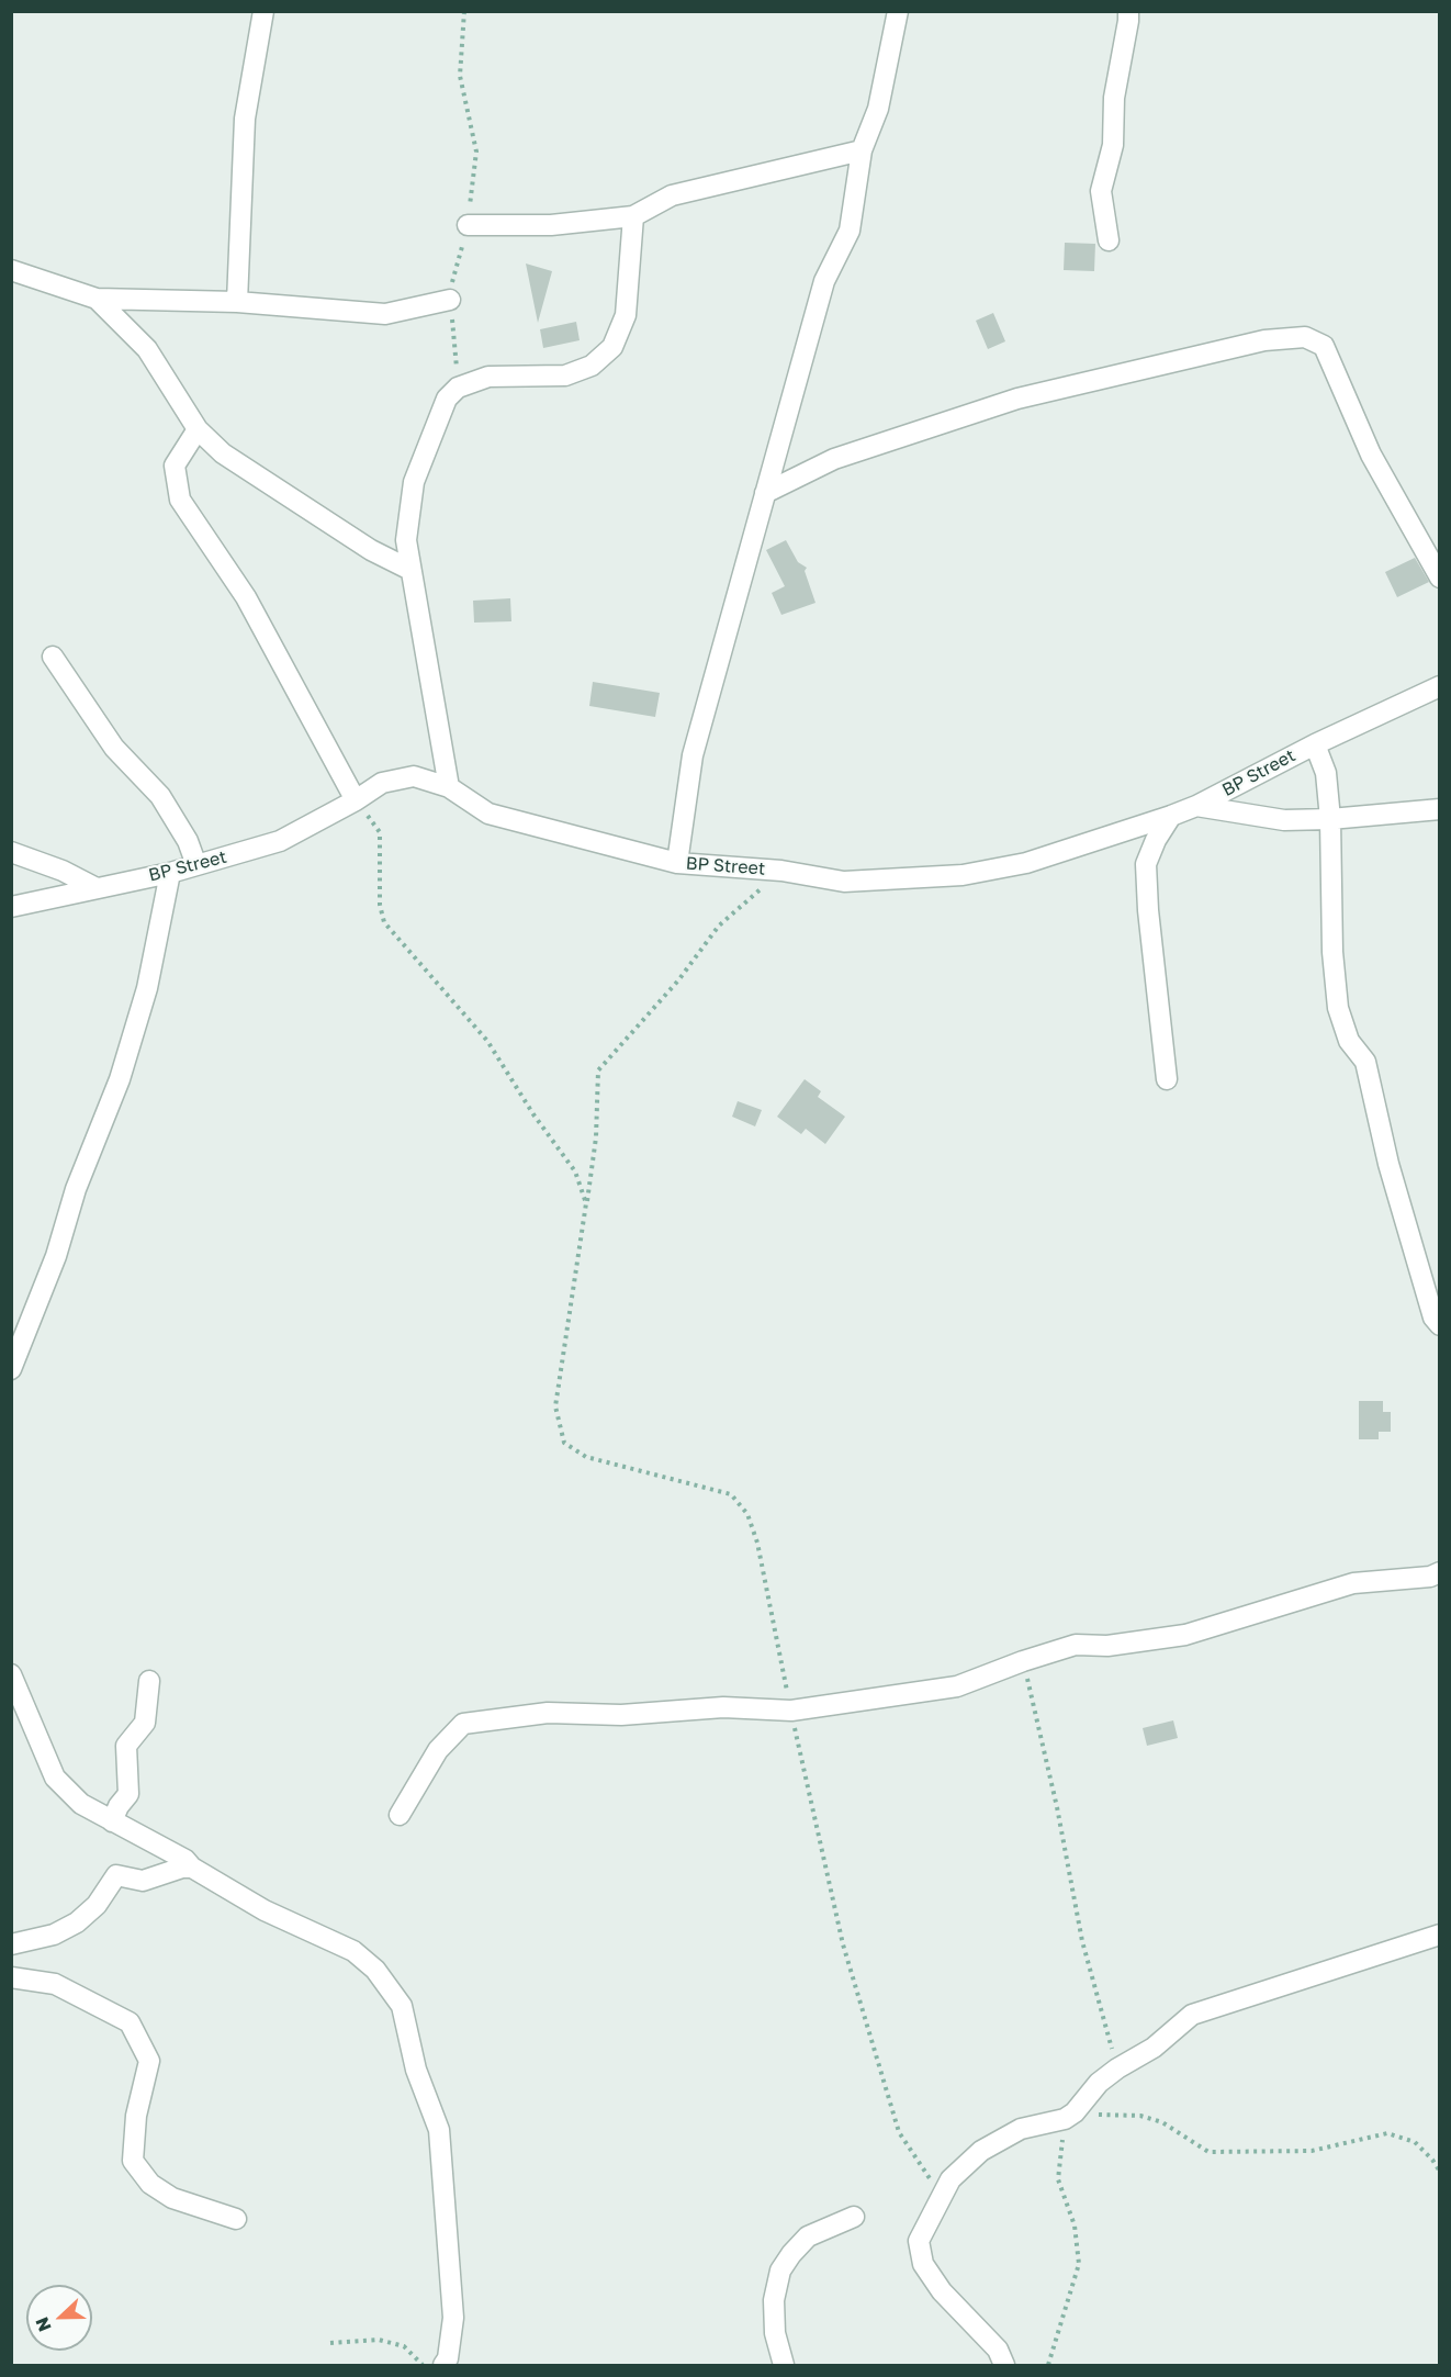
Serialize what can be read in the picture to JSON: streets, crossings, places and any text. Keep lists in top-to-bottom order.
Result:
{
  "streets": {
    "street": ["BP Street"]
  },
  "north": "left"
}
